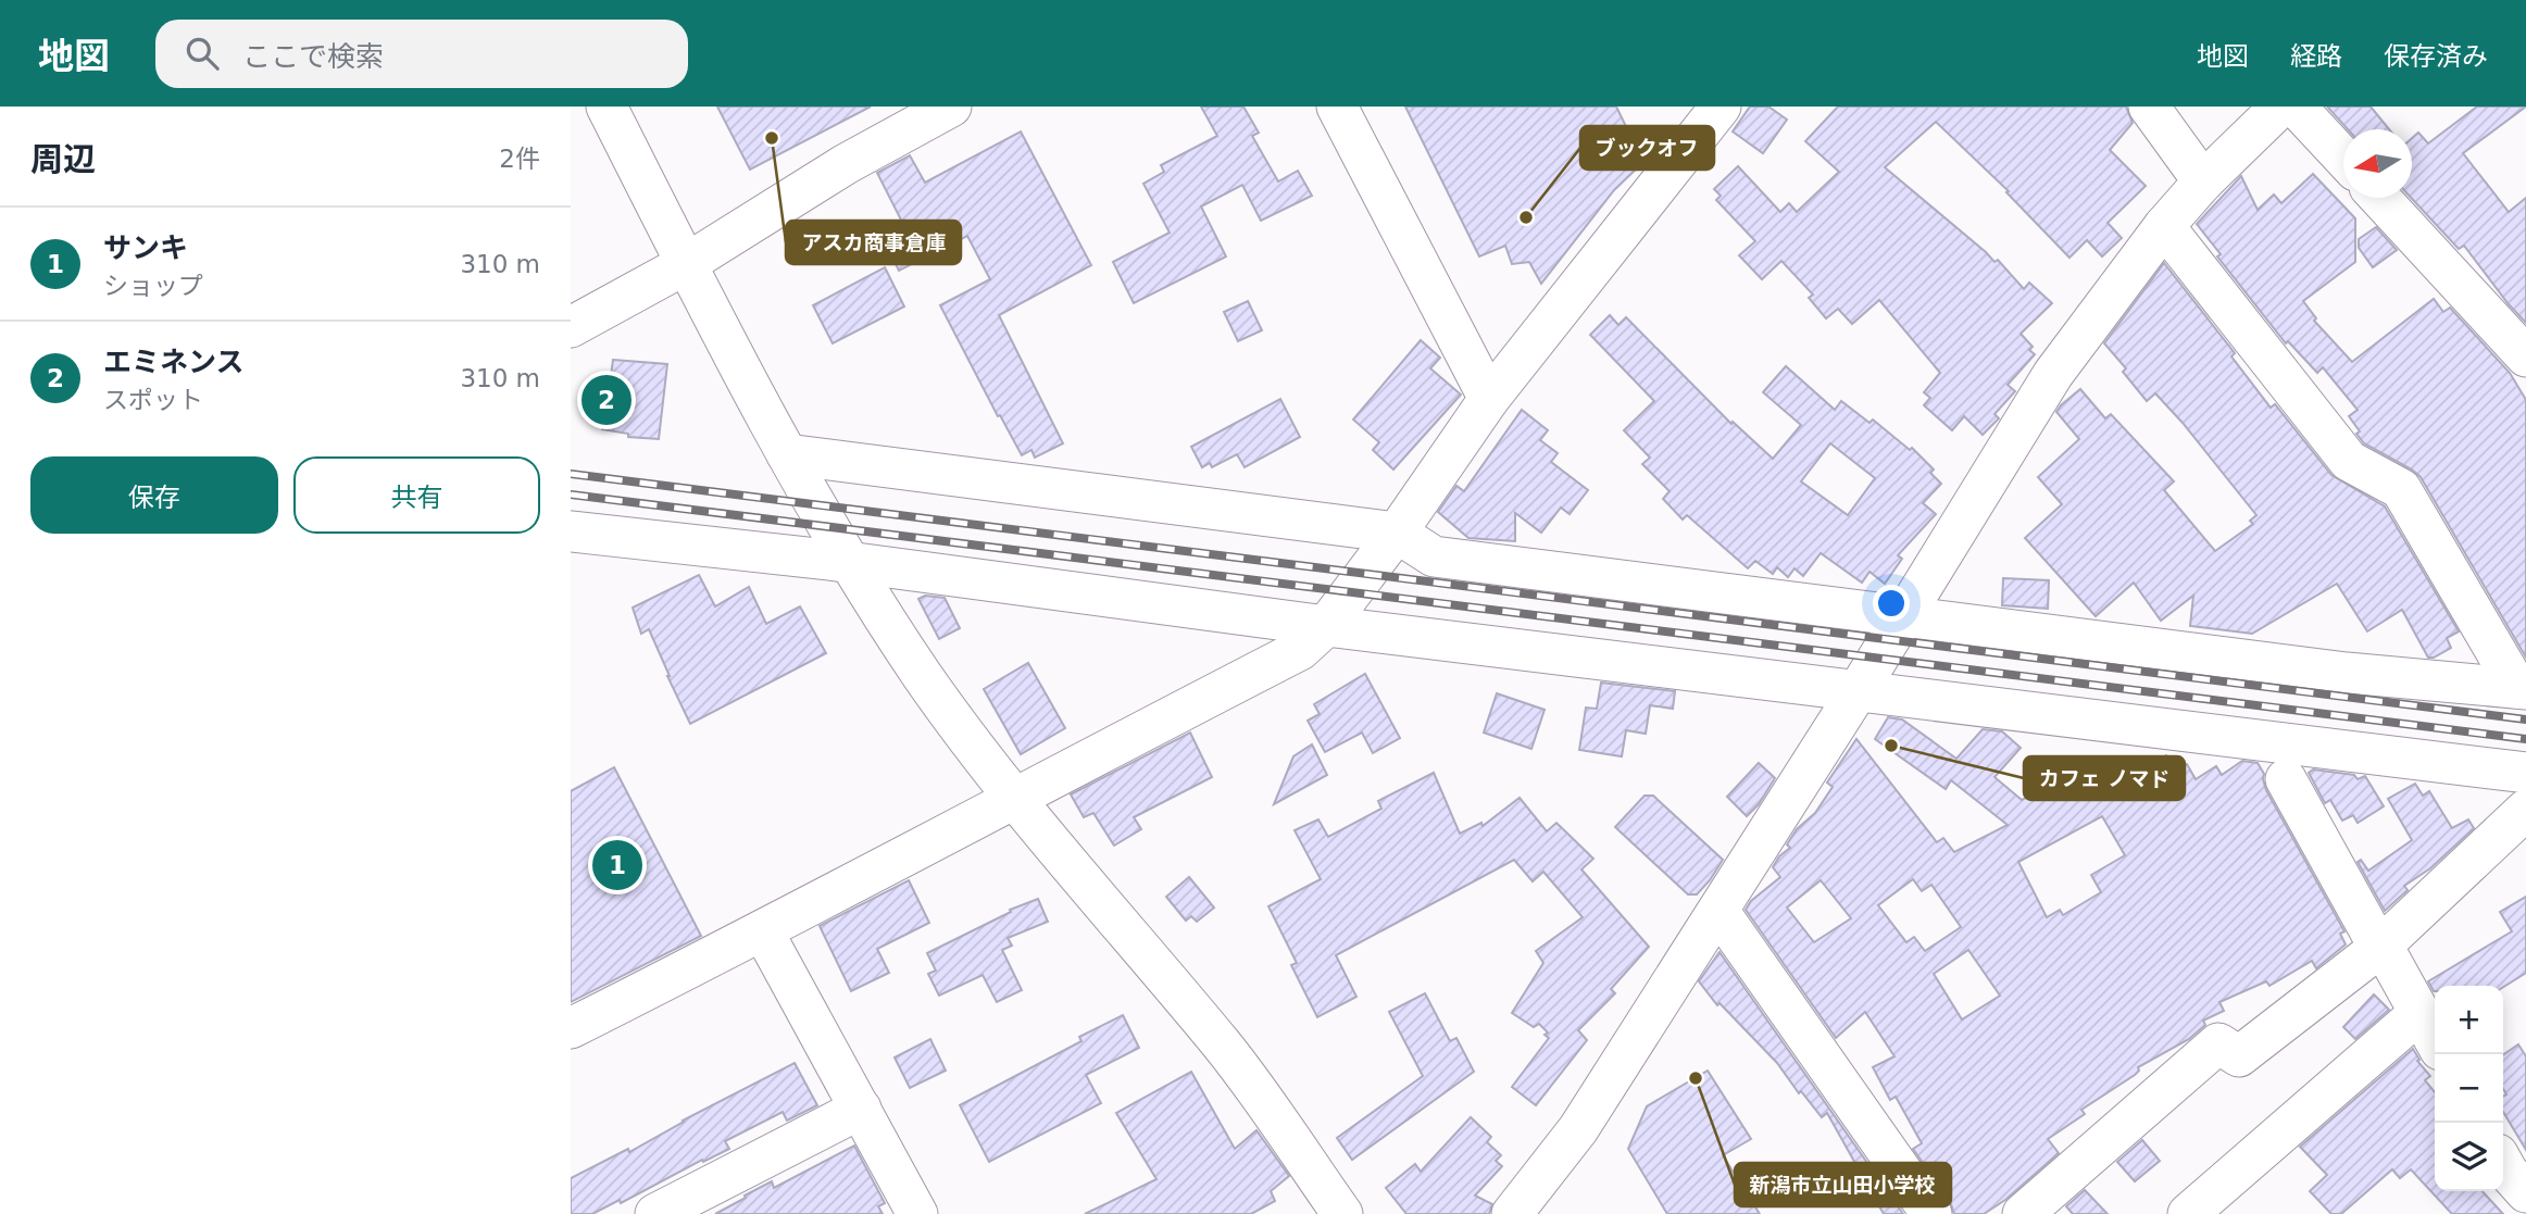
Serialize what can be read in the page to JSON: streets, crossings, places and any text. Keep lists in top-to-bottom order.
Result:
{
  "places": [
    "アスカ商事倉庫",
    "ブックオフ",
    "カフェ ノマド",
    "新潟市立山田小学校"
  ],
  "north": "left",
  "page": {
    "header": "地図",
    "search": "ここで検索",
    "nav": ["地図", "経路", "保存済み"],
    "heading": ["周辺", "2件"],
    "list": [
      {
        "mark": "1",
        "name": "サンキ",
        "note": "ショップ",
        "value": "310 m"
      },
      {
        "mark": "2",
        "name": "エミネンス",
        "note": "スポット",
        "value": "310 m"
      }
    ],
    "pins": ["2", "1"],
    "buttons": ["保存", "共有"],
    "map_buttons": ["+", "−"]
  }
}
